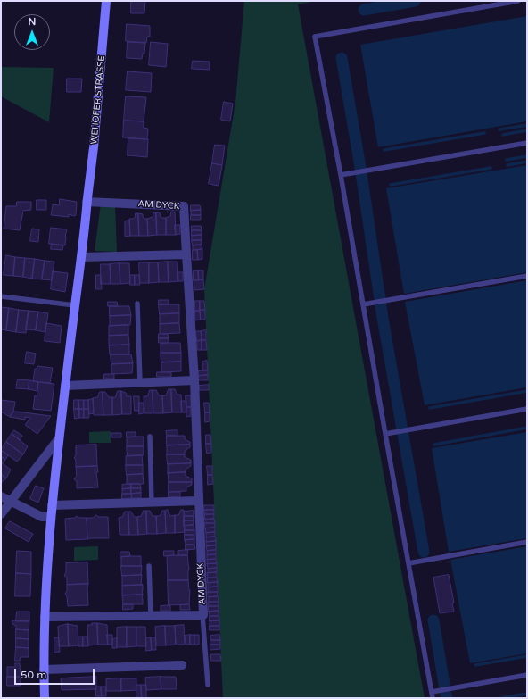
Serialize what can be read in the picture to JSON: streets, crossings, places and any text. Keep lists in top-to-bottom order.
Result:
{
  "streets": {
    "main road": ["WEHOFER STRASSE"],
    "street": ["AM DYCK"]
  },
  "crossings": [
    ["WEHOFER STRASSE", "AM DYCK"]
  ],
  "scale_bar": "50 m",
  "north": "top"
}
